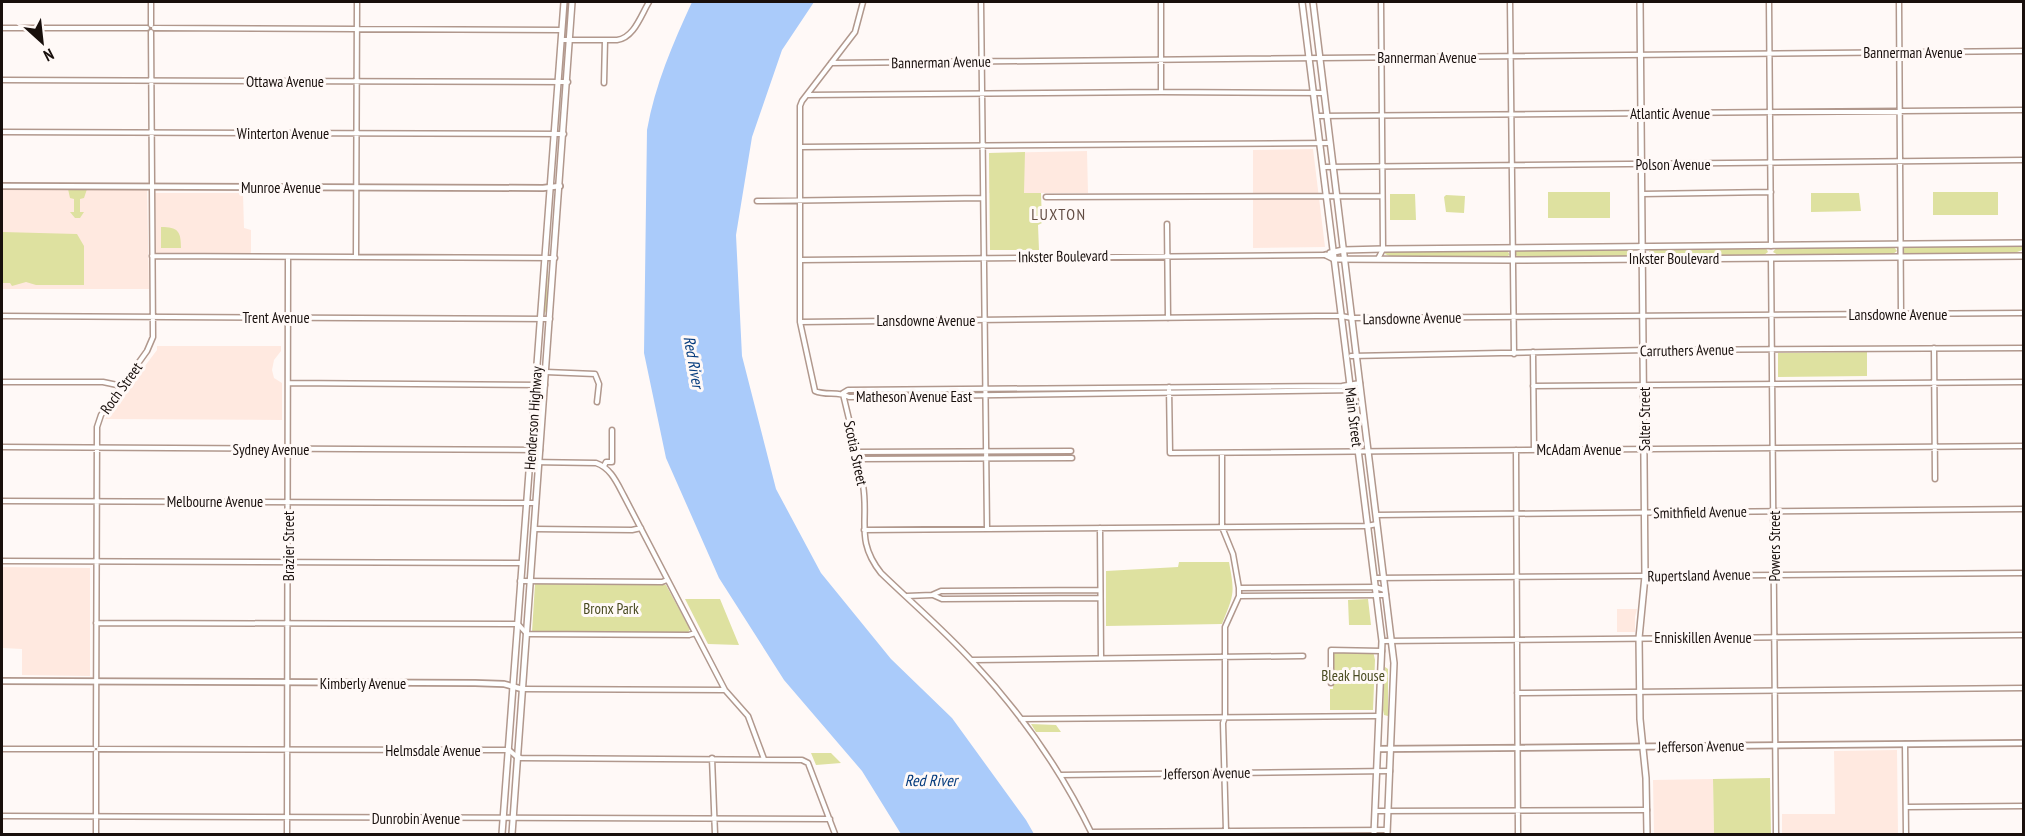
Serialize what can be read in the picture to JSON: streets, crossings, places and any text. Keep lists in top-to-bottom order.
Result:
{
  "streets": {
    "main road": [
      "Inkster Boulevard",
      "Main Street",
      "Henderson Highway",
      "Salter Street"
    ],
    "street": [
      "Bannerman Avenue",
      "Ottawa Avenue",
      "Atlantic Avenue",
      "Winterton Avenue",
      "Polson Avenue",
      "Munroe Avenue",
      "Lansdowne Avenue",
      "Trent Avenue",
      "Carruthers Avenue",
      "Roch Street",
      "Matheson Avenue East",
      "Sydney Avenue",
      "McAdam Avenue",
      "Scotia Street",
      "Melbourne Avenue",
      "Smithfield Avenue",
      "Brazier Street",
      "Powers Street",
      "Rupertsland Avenue",
      "Enniskillen Avenue",
      "Kimberly Avenue",
      "Jefferson Avenue",
      "Helmsdale Avenue",
      "Dunrobin Avenue"
    ]
  },
  "crossings": [
    ["Bannerman Avenue", "Main Street"],
    ["Bannerman Avenue", "Salter Street"],
    ["Ottawa Avenue", "Roch Street"],
    ["Ottawa Avenue", "Henderson Highway"],
    ["Atlantic Avenue", "Main Street"],
    ["Atlantic Avenue", "Salter Street"],
    ["Winterton Avenue", "Roch Street"],
    ["Winterton Avenue", "Henderson Highway"],
    ["Polson Avenue", "Main Street"],
    ["Polson Avenue", "Salter Street"],
    ["Munroe Avenue", "Roch Street"],
    ["Munroe Avenue", "Henderson Highway"],
    ["Inkster Boulevard", "Main Street"],
    ["Inkster Boulevard", "Salter Street"],
    ["Inkster Boulevard", "Powers Street"],
    ["Lansdowne Avenue", "Main Street"],
    ["Lansdowne Avenue", "Salter Street"],
    ["Lansdowne Avenue", "Powers Street"],
    ["Trent Avenue", "Roch Street"],
    ["Trent Avenue", "Henderson Highway"],
    ["Trent Avenue", "Brazier Street"],
    ["Carruthers Avenue", "Main Street"],
    ["Carruthers Avenue", "Salter Street"],
    ["Carruthers Avenue", "Powers Street"],
    ["Roch Street", "Sydney Avenue"],
    ["Roch Street", "Melbourne Avenue"],
    ["Roch Street", "Kimberly Avenue"],
    ["Roch Street", "Helmsdale Avenue"],
    ["Roch Street", "Dunrobin Avenue"],
    ["Matheson Avenue East", "Main Street"],
    ["Matheson Avenue East", "McAdam Avenue"],
    ["Matheson Avenue East", "Scotia Street"],
    ["Main Street", "McAdam Avenue"],
    ["Main Street", "Smithfield Avenue"],
    ["Main Street", "Rupertsland Avenue"],
    ["Main Street", "Enniskillen Avenue"],
    ["Main Street", "Jefferson Avenue"],
    ["Henderson Highway", "Sydney Avenue"],
    ["Henderson Highway", "Melbourne Avenue"],
    ["Henderson Highway", "Kimberly Avenue"],
    ["Henderson Highway", "Helmsdale Avenue"],
    ["Henderson Highway", "Dunrobin Avenue"],
    ["Salter Street", "McAdam Avenue"],
    ["Salter Street", "Smithfield Avenue"],
    ["Salter Street", "Rupertsland Avenue"],
    ["Salter Street", "Enniskillen Avenue"],
    ["Salter Street", "Jefferson Avenue"],
    ["Sydney Avenue", "Brazier Street"],
    ["McAdam Avenue", "Powers Street"],
    ["Scotia Street", "Jefferson Avenue"],
    ["Melbourne Avenue", "Brazier Street"],
    ["Smithfield Avenue", "Powers Street"],
    ["Brazier Street", "Kimberly Avenue"],
    ["Brazier Street", "Helmsdale Avenue"],
    ["Brazier Street", "Dunrobin Avenue"],
    ["Powers Street", "Rupertsland Avenue"],
    ["Powers Street", "Enniskillen Avenue"],
    ["Powers Street", "Jefferson Avenue"]
  ],
  "districts": ["LUXTON"],
  "water": ["Red River"],
  "parks": ["Bronx Park", "Bleak House"],
  "north": "bottom right"
}
